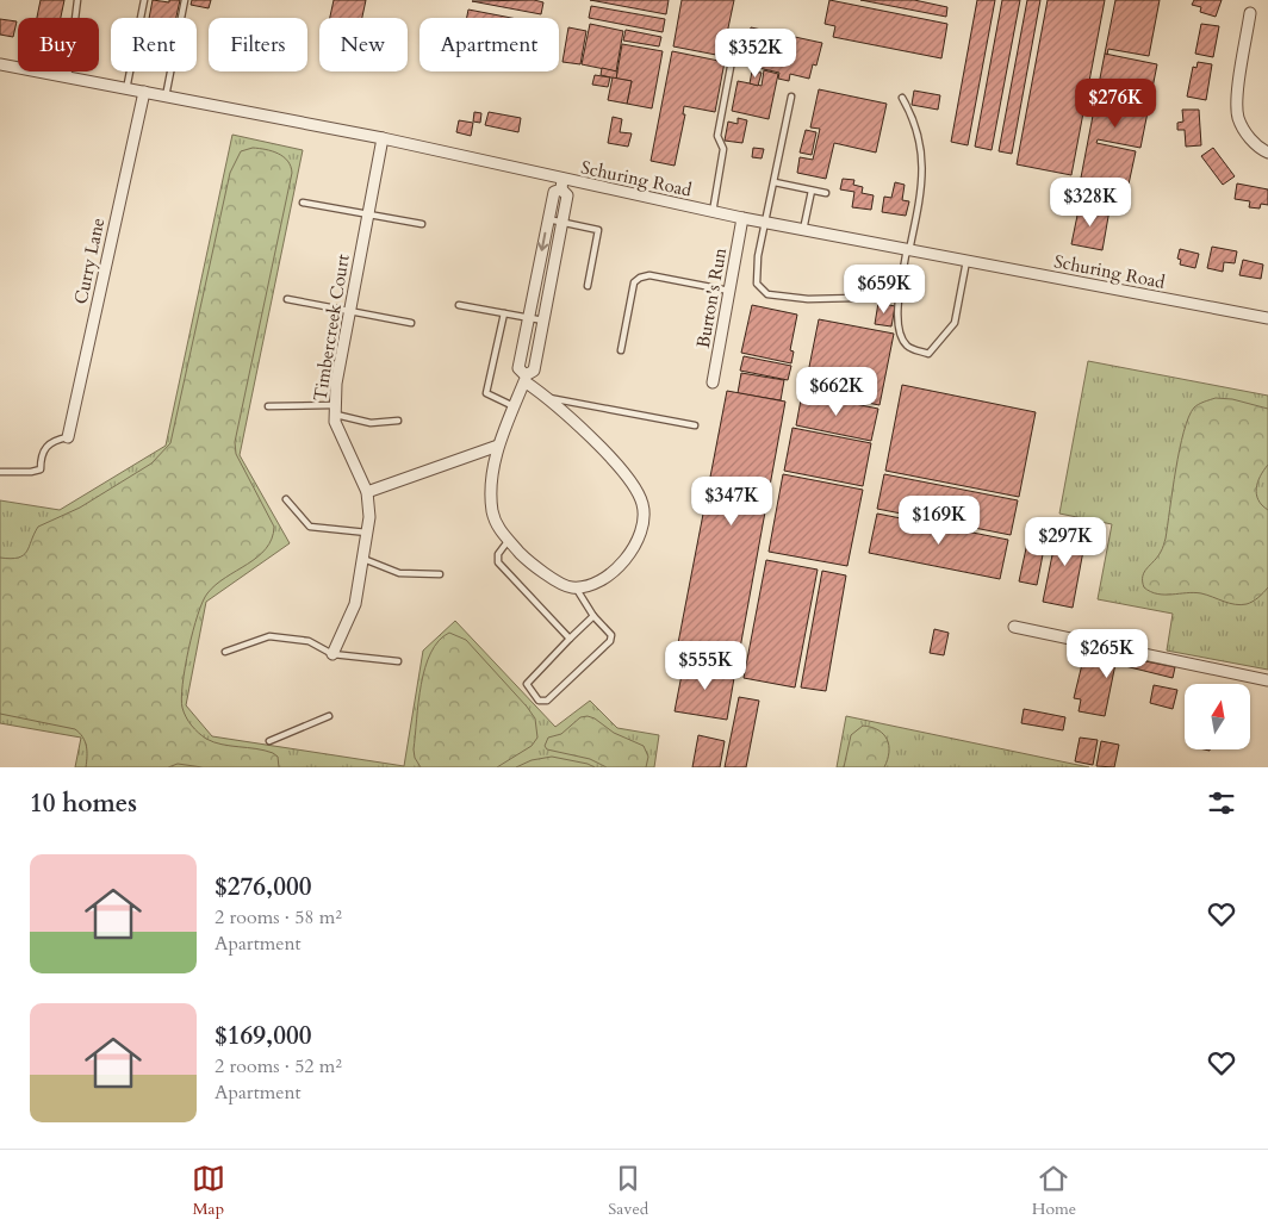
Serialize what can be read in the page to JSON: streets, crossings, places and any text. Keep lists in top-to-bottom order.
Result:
{
  "streets": {
    "street": [
      "Schuring Road",
      "Curry Lane",
      "Burton's Run",
      "Timbercreek Court"
    ]
  },
  "crossings": [
    ["Schuring Road", "Curry Lane"],
    ["Schuring Road", "Burton's Run"],
    ["Schuring Road", "Timbercreek Court"]
  ],
  "north": "top",
  "page": {
    "chip": [
      "Buy",
      "Rent",
      "Filters",
      "New",
      "Apartment"
    ],
    "price": [
      "$352K",
      "$276K",
      "$328K",
      "$659K",
      "$662K",
      "$347K",
      "$169K",
      "$297K",
      "$265K",
      "$555K"
    ],
    "heading": "10 homes",
    "list": [
      {
        "name": "$276,000",
        "note": "2 rooms · 58 m² · Apartment"
      },
      {
        "name": "$169,000",
        "note": "2 rooms · 52 m² · Apartment"
      }
    ],
    "tabs": ["Map", "Saved", "Home"]
  }
}
